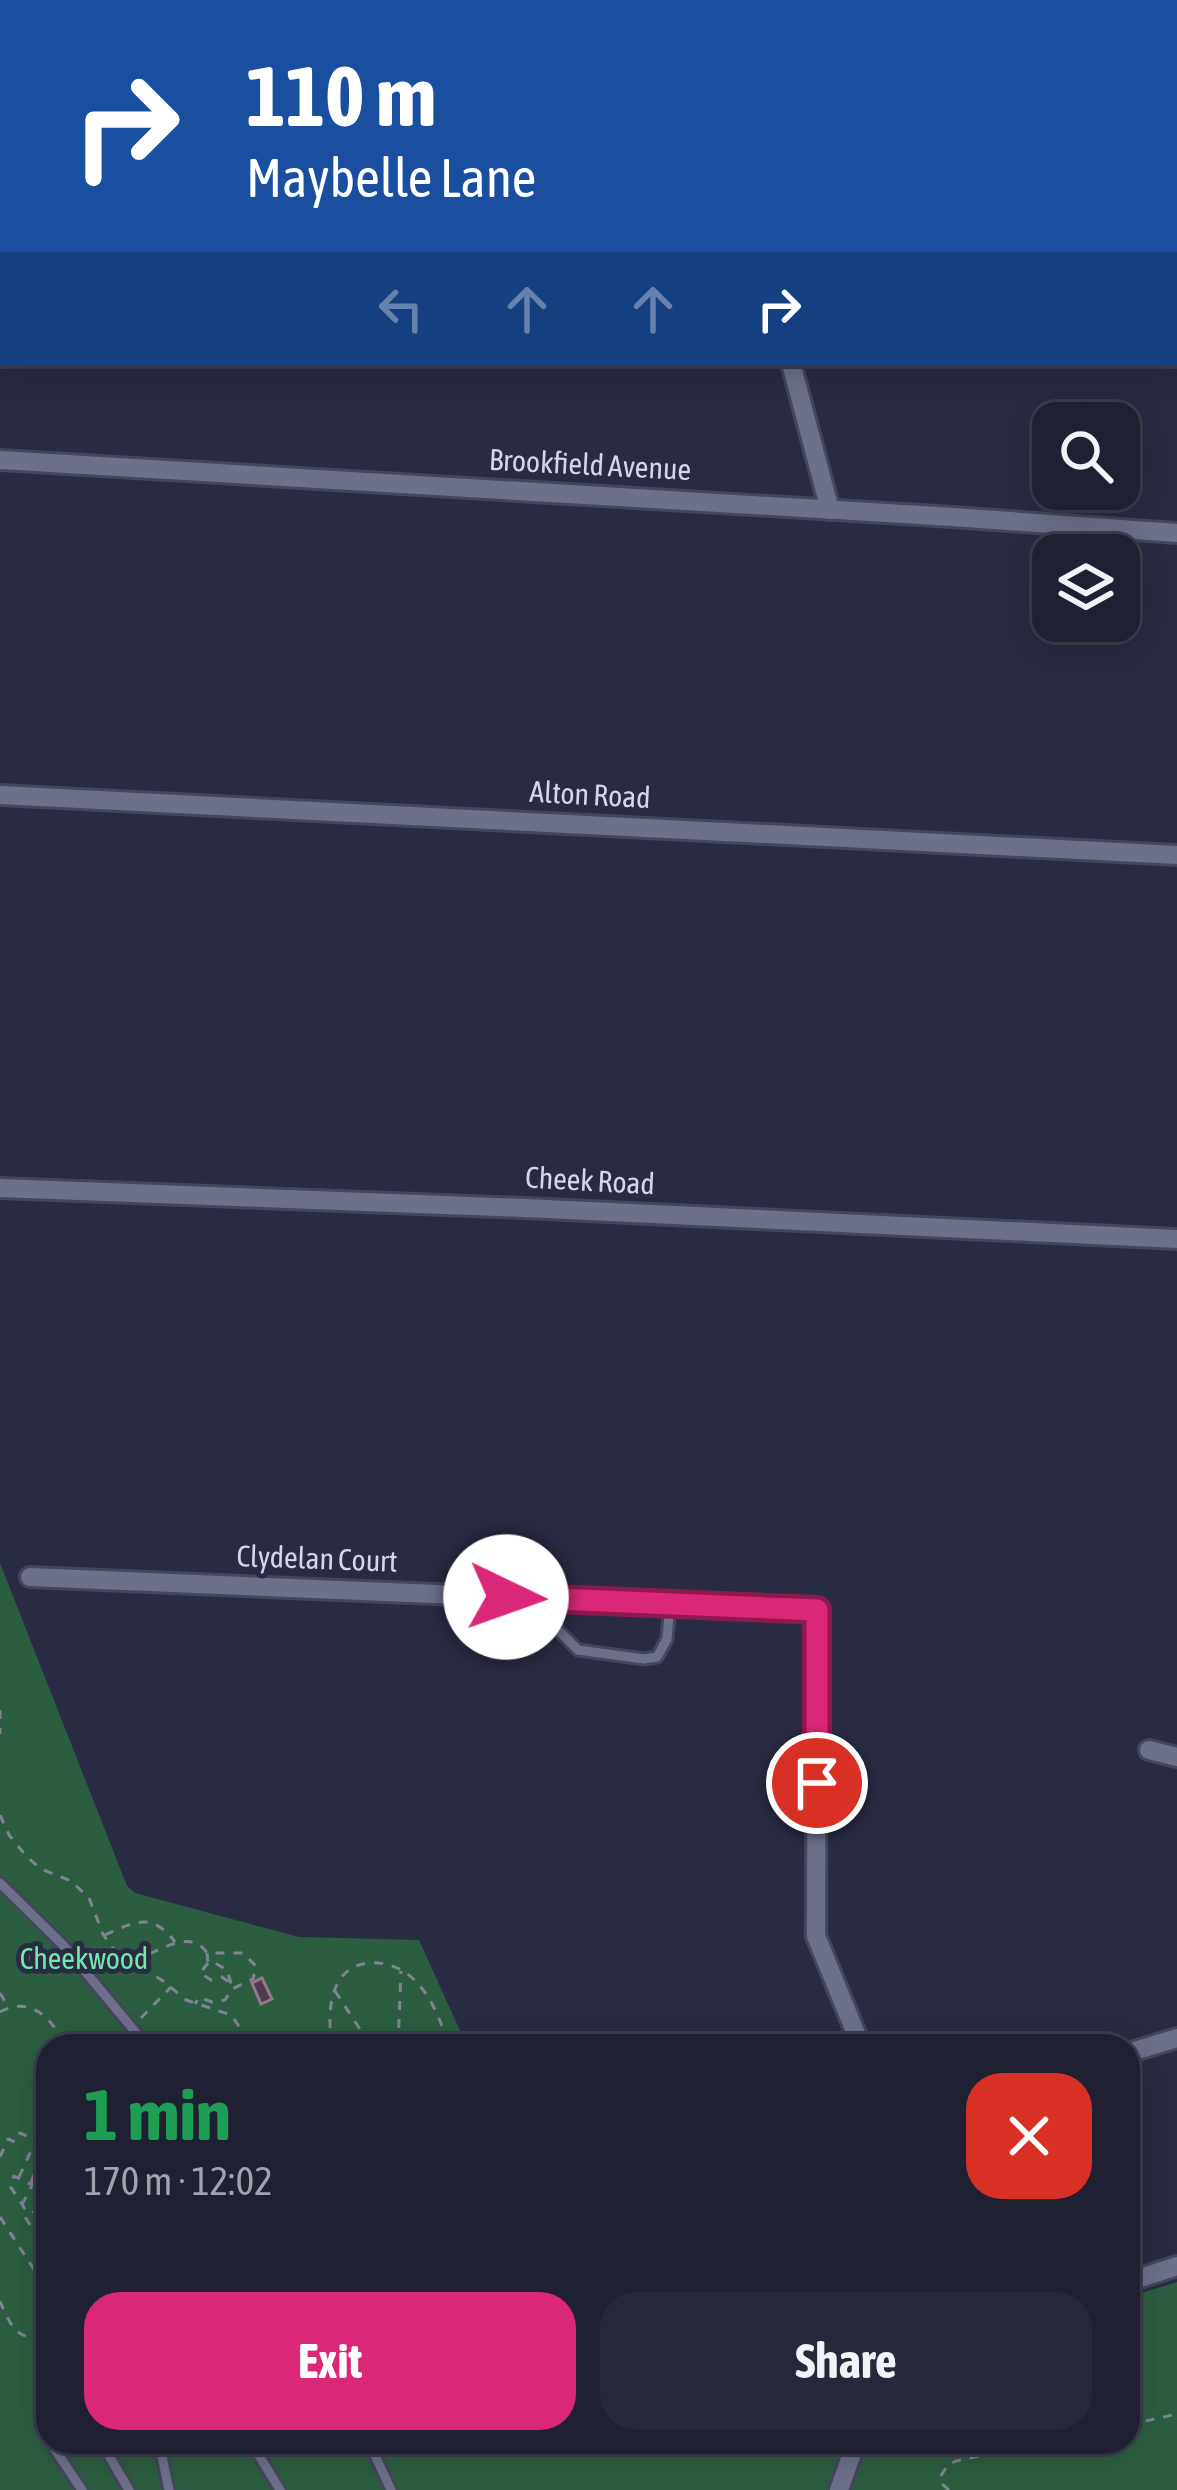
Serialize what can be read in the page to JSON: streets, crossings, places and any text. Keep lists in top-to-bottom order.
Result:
{
  "streets": {
    "street": [
      "Brookfield Avenue",
      "Alton Road",
      "Cheek Road",
      "Clydelan Court"
    ]
  },
  "parks": ["Cheekwood"],
  "page": {
    "turn": ["110 m", "Maybelle Lane"],
    "heading": ["1 min", "170 m · 12:02"],
    "buttons": ["Exit", "Share"]
  }
}
